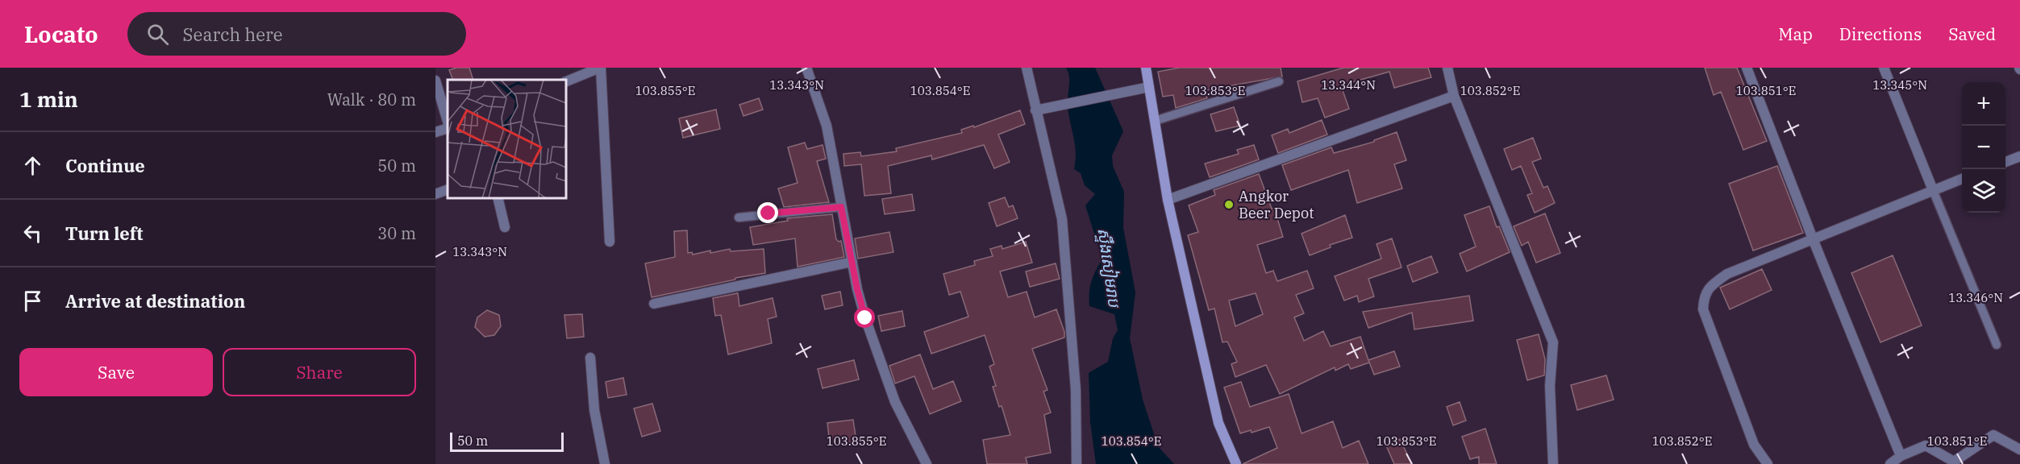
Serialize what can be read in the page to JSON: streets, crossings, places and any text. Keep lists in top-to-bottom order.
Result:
{
  "water": ["ស្ទឹងសៀមរាប"],
  "places": ["Angkor Beer Depot"],
  "scale_bar": "50 m",
  "page": {
    "header": "Locato",
    "search": "Search here",
    "nav": ["Map", "Directions", "Saved"],
    "heading": ["1 min", "Walk · 80 m"],
    "map_buttons": ["+", "−"],
    "list": [
      ["Continue", "50 m"],
      ["Turn left", "30 m"],
      "Arrive at destination"
    ],
    "buttons": ["Save", "Share"],
    "scale": "50 m"
  },
  "coordinates": [
    "13.345°N",
    "13.343°N",
    "13.344°N",
    "103.855°E",
    "103.854°E",
    "103.853°E",
    "103.852°E",
    "103.851°E",
    "13.346°N"
  ]
}
